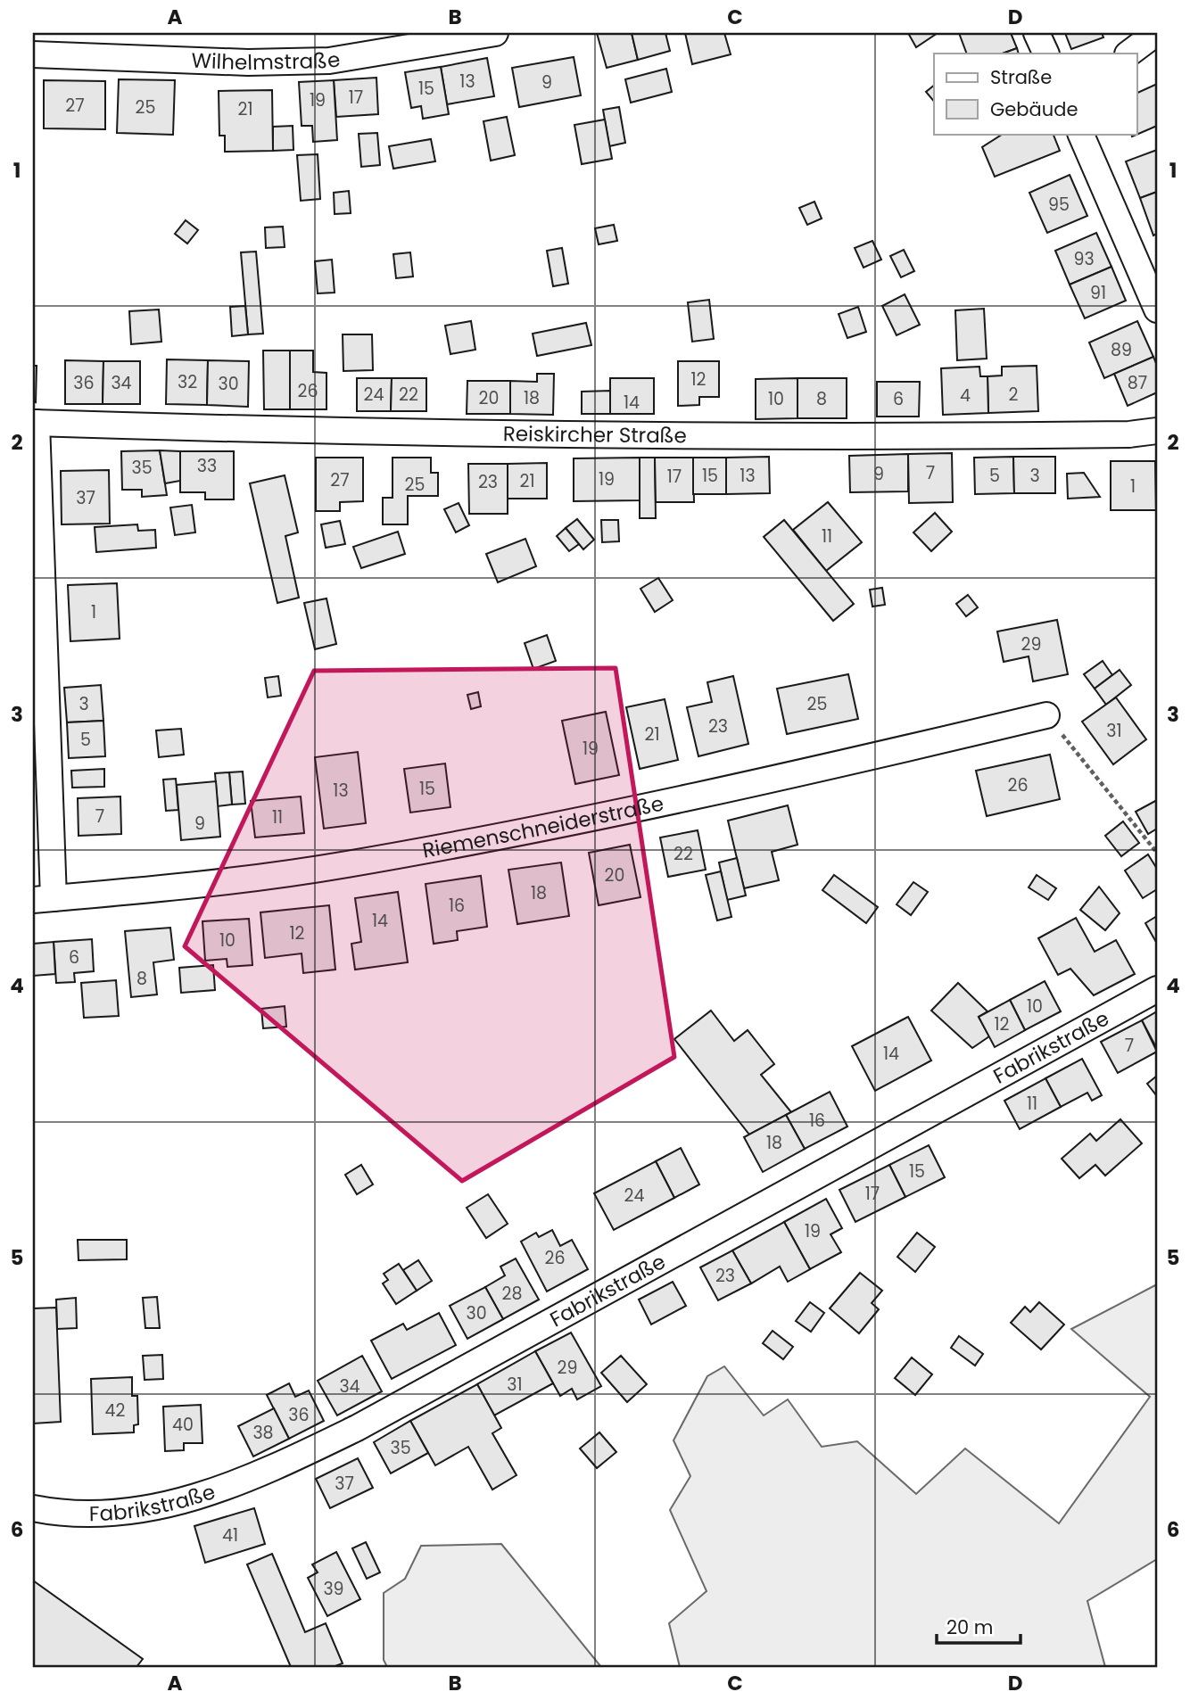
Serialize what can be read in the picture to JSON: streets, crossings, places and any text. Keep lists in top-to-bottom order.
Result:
{
  "streets": {
    "street": [
      "Wilhelmstraße",
      "Reiskircher Straße",
      "Riemenschneiderstraße",
      "Fabrikstraße"
    ]
  },
  "house_numbers": [
    "13",
    "9",
    "15",
    "17",
    "19",
    "27",
    "25",
    "21",
    "95",
    "93",
    "91",
    "89",
    "12",
    "32",
    "36",
    "34",
    "87",
    "30",
    "26",
    "24",
    "22",
    "2",
    "4",
    "20",
    "18",
    "10",
    "8",
    "6",
    "14",
    "33",
    "35",
    "7",
    "9",
    "15",
    "13",
    "5",
    "3",
    "17",
    "19",
    "27",
    "21",
    "23",
    "25",
    "1",
    "37",
    "11",
    "1",
    "29",
    "3",
    "25",
    "23",
    "31",
    "21",
    "5",
    "19",
    "26",
    "15",
    "13",
    "7",
    "11",
    "9",
    "22",
    "20",
    "18",
    "16",
    "14",
    "12",
    "10",
    "6",
    "8",
    "10",
    "12",
    "7",
    "14",
    "11",
    "16",
    "18",
    "15",
    "17",
    "24",
    "19",
    "26",
    "23",
    "28",
    "30",
    "29",
    "31",
    "34",
    "42",
    "36",
    "40",
    "38",
    "35",
    "37",
    "41",
    "39"
  ],
  "legend": ["Straße", "Gebäude"],
  "scale_bar": "20 m",
  "grid": {
    "columns": [
      "A",
      "B",
      "C",
      "D"
    ],
    "rows": [
      "1",
      "2",
      "3",
      "4",
      "5",
      "6"
    ]
  }
}
